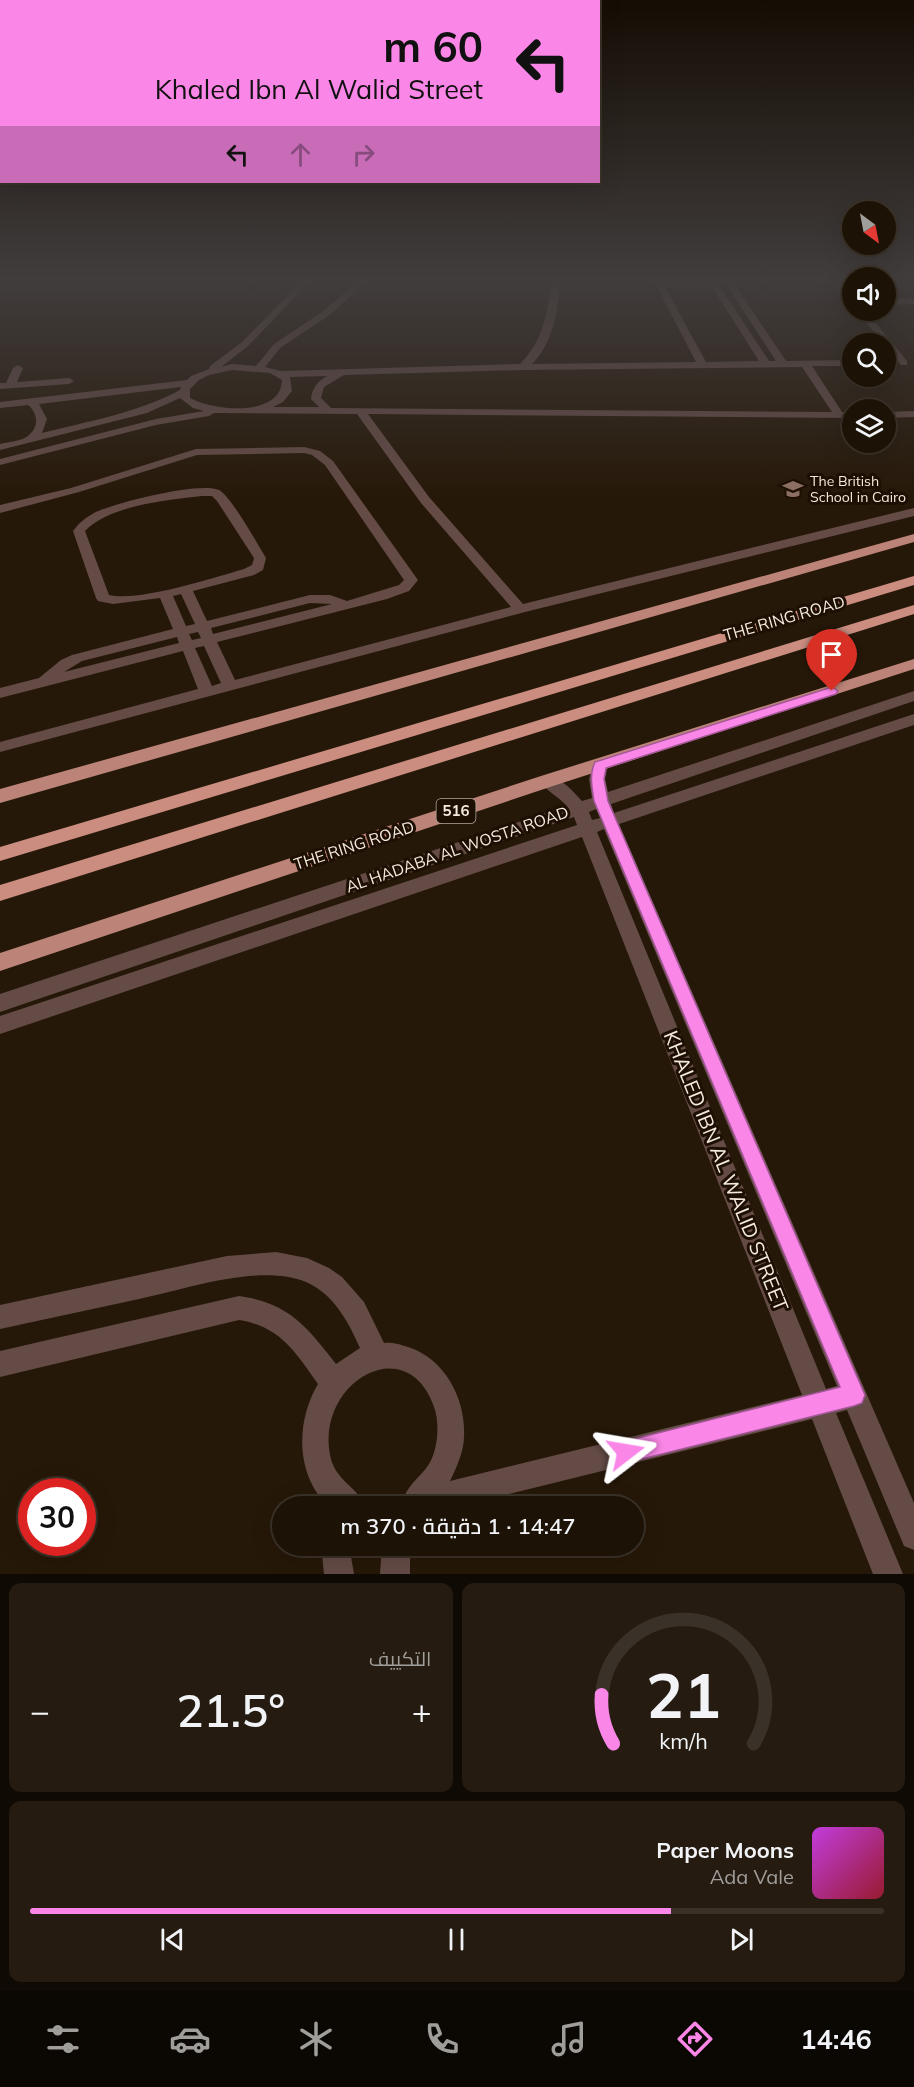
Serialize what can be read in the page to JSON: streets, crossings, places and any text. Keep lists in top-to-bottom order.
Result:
{
  "streets": {
    "highway": ["THE RING ROAD", "516"],
    "street": ["AL HADABA AL WOSTA ROAD", "KHALED IBN AL WALID STREET"]
  },
  "crossings": [
    ["THE RING ROAD", "KHALED IBN AL WALID STREET"],
    ["AL HADABA AL WOSTA ROAD", "KHALED IBN AL WALID STREET"]
  ],
  "places": {
    "school or university": ["The British School in Cairo"]
  },
  "north": "bottom right",
  "page": {
    "turn": ["60 m", "Khaled Ibn Al Walid Street"],
    "limit": "30",
    "trip": "14:47 · 1 دقيقة · 370 m",
    "tile": "التكييف",
    "heat": ["−", "21.5°", "+"],
    "song": ["Paper Moons", "Ada Vale"],
    "tabs": "14:46",
    "gauge": ["21", "km/h"]
  }
}
